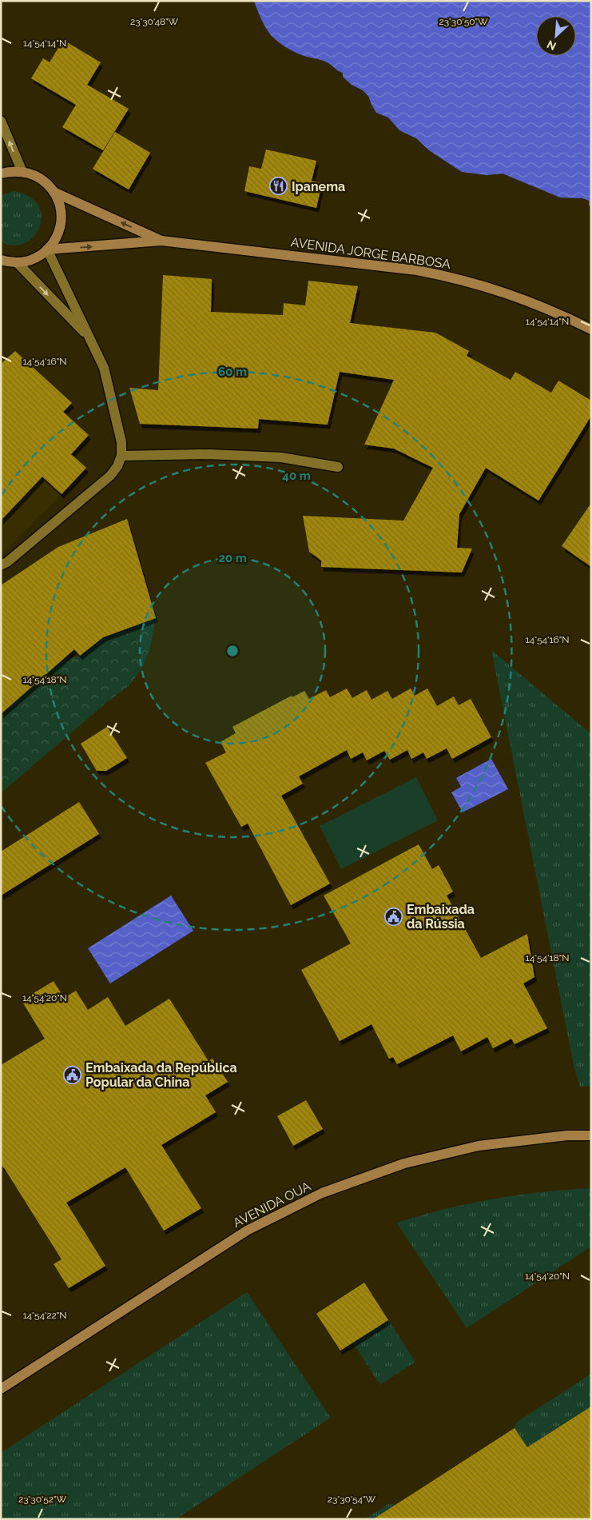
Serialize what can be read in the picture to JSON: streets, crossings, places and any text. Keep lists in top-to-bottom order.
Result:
{
  "streets": {
    "street": ["AVENIDA JORGE BARBOSA", "AVENIDA OUA"]
  },
  "places": {
    "restaurant": ["Ipanema"],
    "public building": ["Embaixada da Rússia", "Embaixada da República Popular da China"]
  },
  "north": "bottom left",
  "coordinates": [
    "23°30'48\"W",
    "23°30'50\"W",
    "14°54'14\"N",
    "14°54'16\"N",
    "14°54'18\"N",
    "14°54'20\"N",
    "14°54'22\"N",
    "23°30'52\"W",
    "23°30'54\"W"
  ],
  "rings": ["60 m", "40 m", "20 m"]
}
